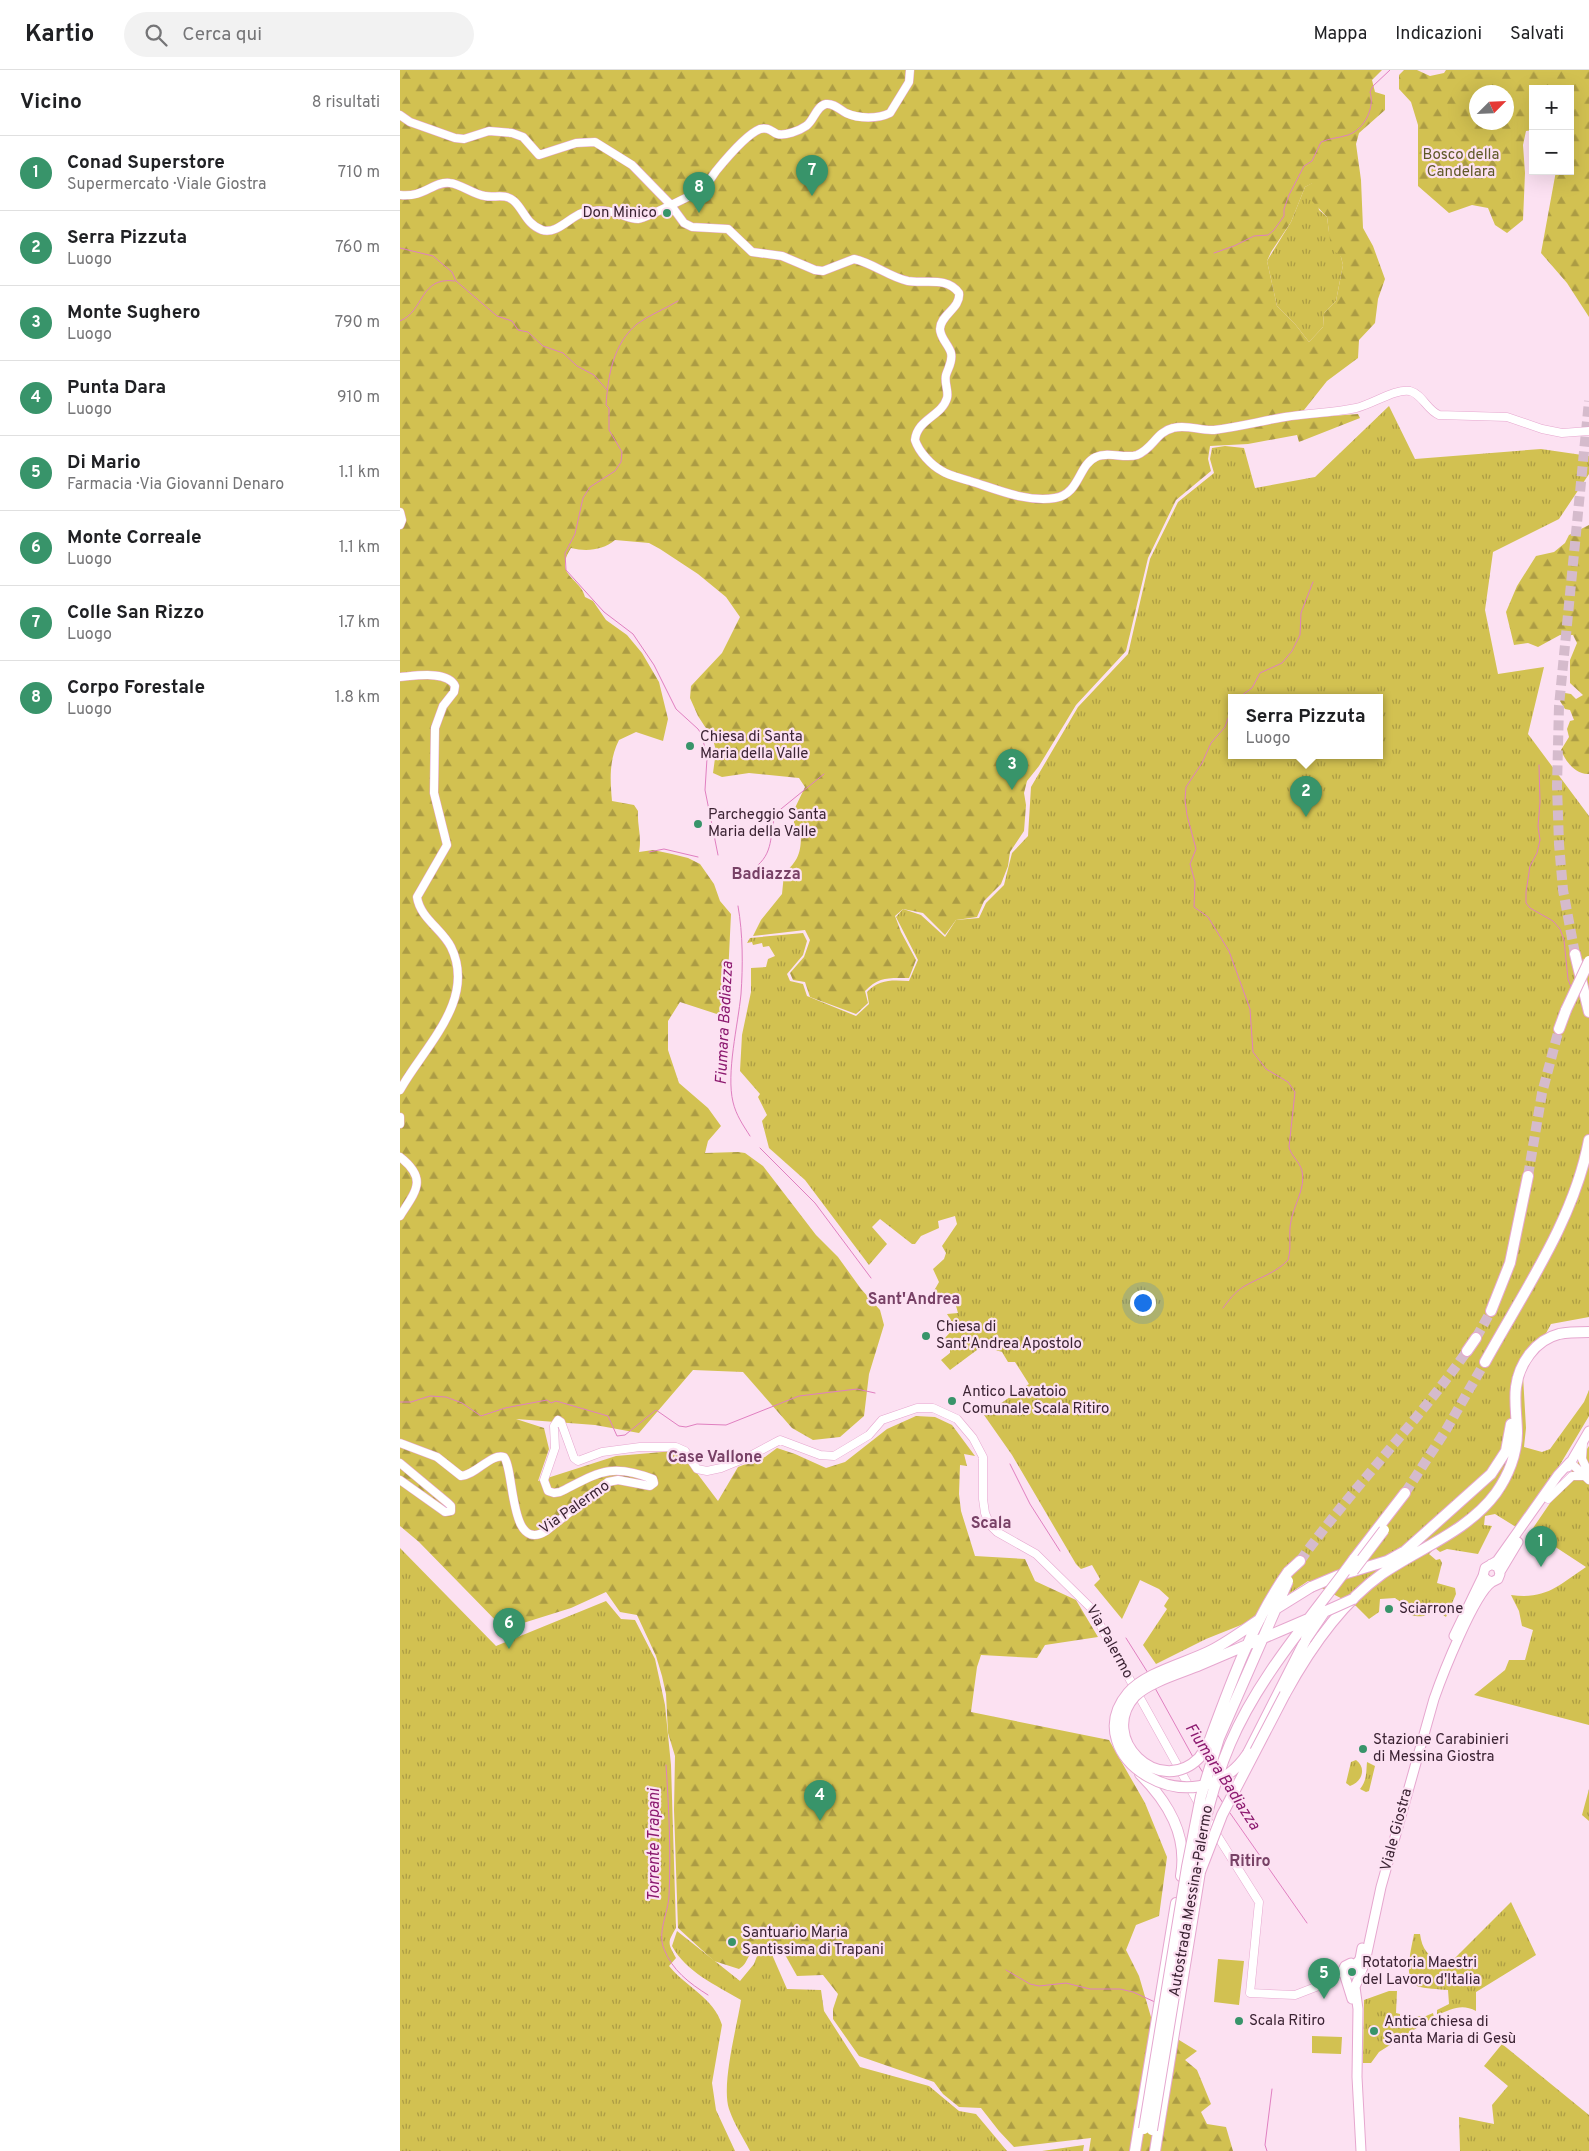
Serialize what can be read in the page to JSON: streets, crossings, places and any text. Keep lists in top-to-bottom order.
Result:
{
  "streets": {
    "highway": ["Autostrada Messina-Palermo"],
    "main road": ["Via Palermo", "Viale Giostra"]
  },
  "districts": [
    "Badiazza",
    "Sant'Andrea",
    "Case Vallone",
    "Scala",
    "Ritiro"
  ],
  "water": ["Fiumara Badiazza", "Torrente Trapani"],
  "parks": ["Bosco della Candelara"],
  "places": [
    "Don Minico",
    "Chiesa di Santa Maria della Valle",
    "Parcheggio Santa Maria della Valle",
    "Chiesa di Sant'Andrea Apostolo",
    "Antico Lavatoio Comunale Scala Ritiro",
    "Sciarrone",
    "Stazione Carabinieri di Messina Giostra",
    "Santuario Maria Santissima di Trapani",
    "Rotatoria Maestri del Lavoro d'Italia",
    "Scala Ritiro",
    "Antica chiesa di Santa Maria di Gesù"
  ],
  "north": "top right",
  "page": {
    "header": "Kartio",
    "search": "Cerca qui",
    "nav": ["Mappa", "Indicazioni", "Salvati"],
    "heading": ["Vicino", "8 risultati"],
    "map_buttons": ["+", "−"],
    "list": [
      {
        "mark": "1",
        "name": "Conad Superstore",
        "note": "Supermercato · Viale Giostra",
        "value": "710 m"
      },
      {
        "mark": "2",
        "name": "Serra Pizzuta",
        "note": "Luogo",
        "value": "760 m"
      },
      {
        "mark": "3",
        "name": "Monte Sughero",
        "note": "Luogo",
        "value": "790 m"
      },
      {
        "mark": "4",
        "name": "Punta Dara",
        "note": "Luogo",
        "value": "910 m"
      },
      {
        "mark": "5",
        "name": "Di Mario",
        "note": "Farmacia · Via Giovanni Denaro",
        "value": "1.1 km"
      },
      {
        "mark": "6",
        "name": "Monte Correale",
        "note": "Luogo",
        "value": "1.1 km"
      },
      {
        "mark": "7",
        "name": "Colle San Rizzo",
        "note": "Luogo",
        "value": "1.7 km"
      },
      {
        "mark": "8",
        "name": "Corpo Forestale",
        "note": "Luogo",
        "value": "1.8 km"
      }
    ],
    "pins": [
      "7",
      "8",
      "3",
      "2",
      "1",
      "6",
      "4",
      "5"
    ],
    "popup": ["Serra Pizzuta", "Luogo"]
  }
}
